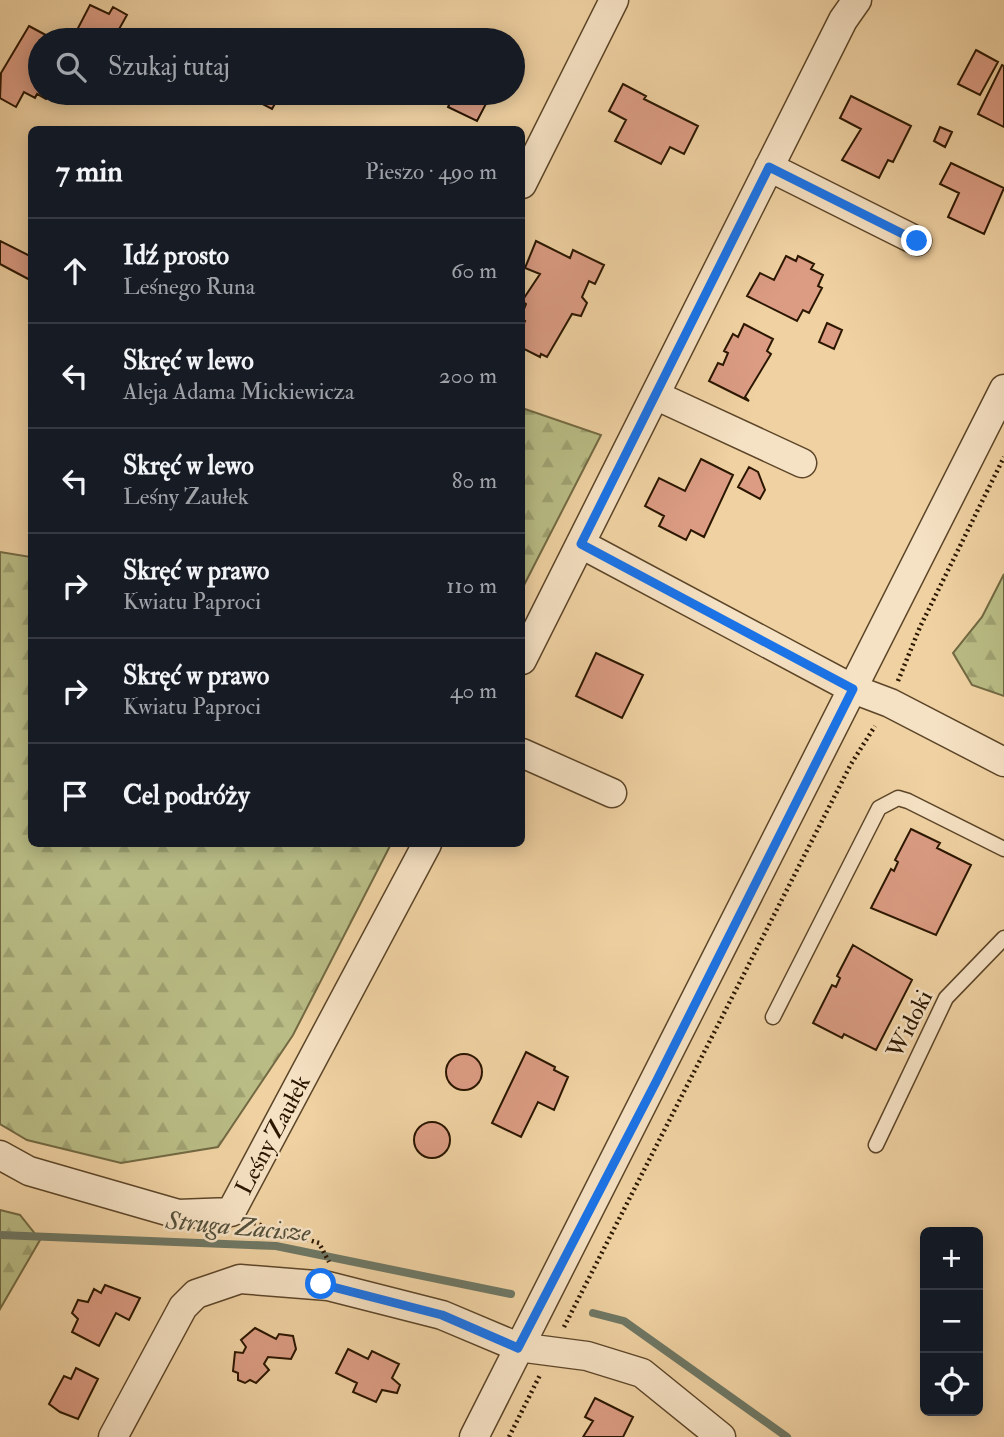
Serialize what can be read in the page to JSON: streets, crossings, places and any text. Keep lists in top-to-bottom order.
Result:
{
  "streets": {
    "street": ["Leśny Zaułek"],
    "lane": ["Widoki"]
  },
  "water": ["Struga Zacisze"],
  "page": {
    "search": "Szukaj tutaj",
    "heading": ["7 min", "Pieszo · 490 m"],
    "list": [
      ["Idź prosto", "Leśnego Runa", "60 m"],
      ["Skręć w lewo", "Aleja Adama Mickiewicza", "200 m"],
      ["Skręć w lewo", "Leśny Zaułek", "80 m"],
      ["Skręć w prawo", "Kwiatu Paproci", "110 m"],
      ["Skręć w prawo", "Kwiatu Paproci", "40 m"],
      "Cel podróży"
    ],
    "map_buttons": ["+", "−"]
  }
}
